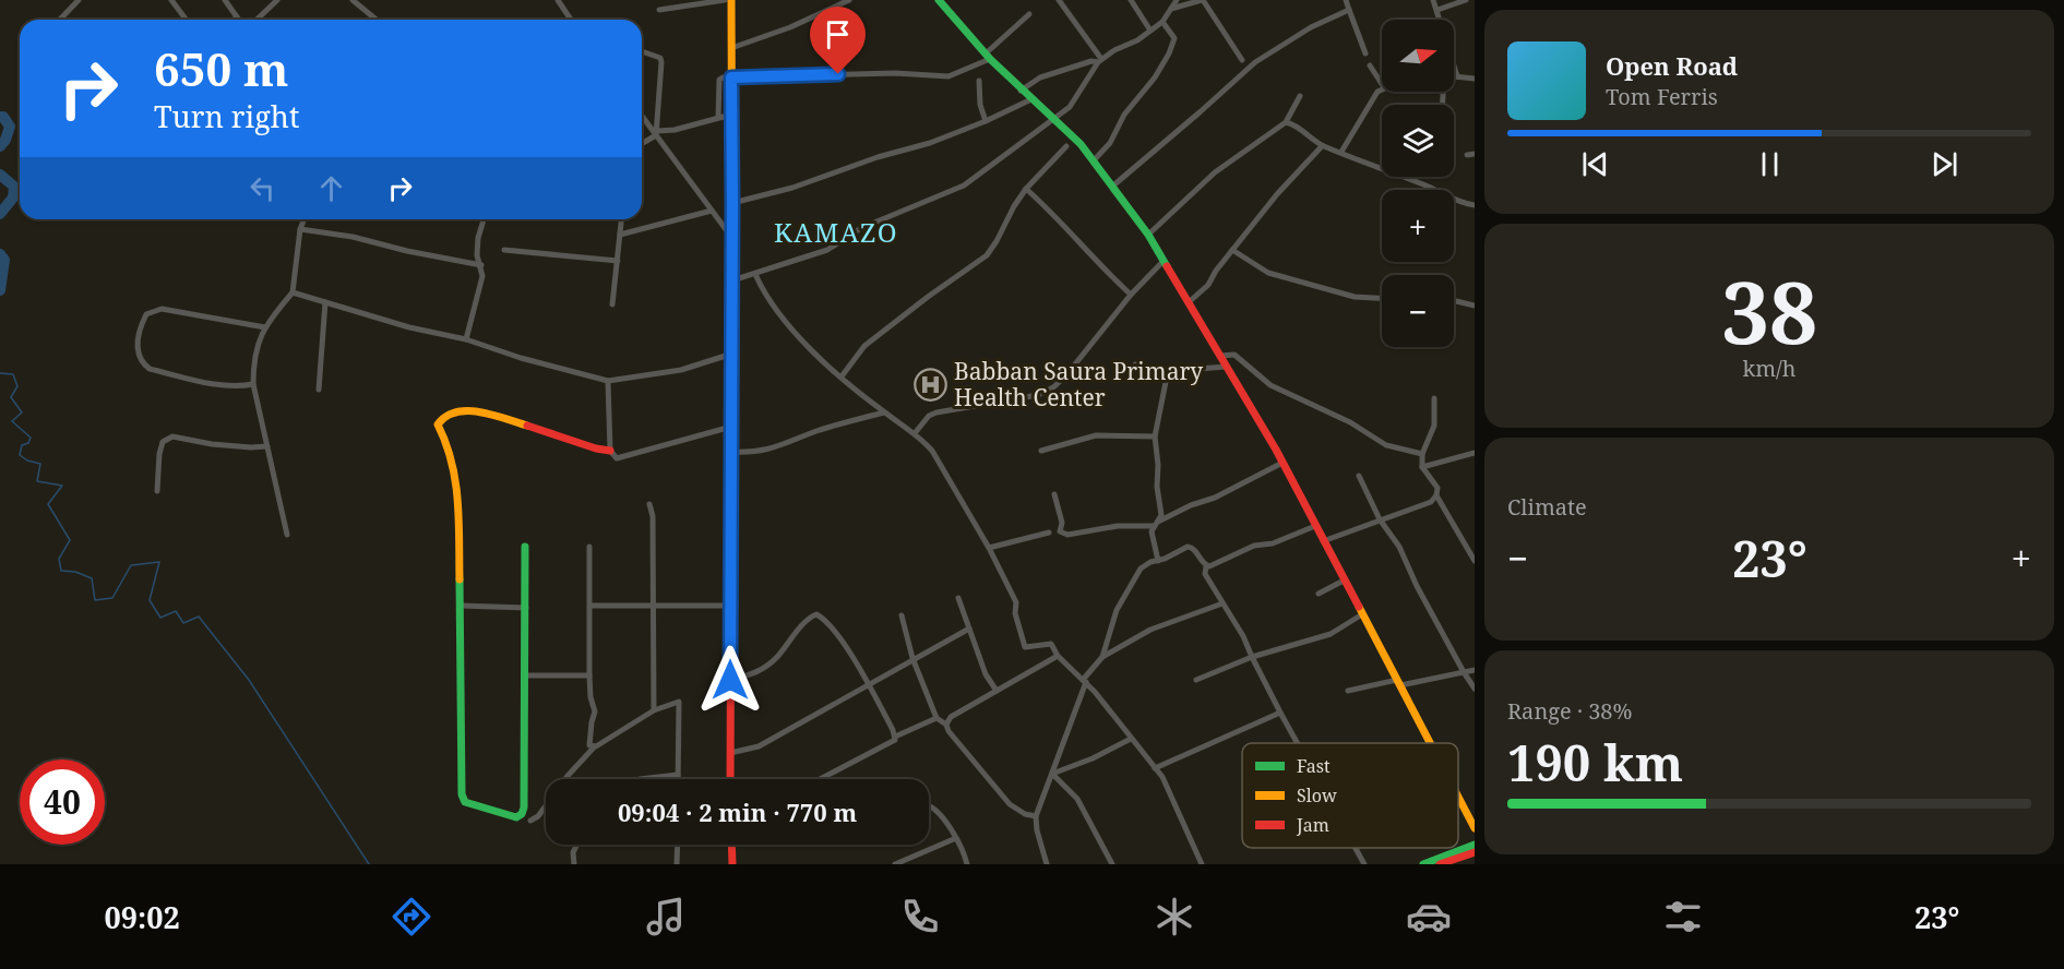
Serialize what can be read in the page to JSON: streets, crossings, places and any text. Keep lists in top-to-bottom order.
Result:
{
  "districts": ["KAMAZO"],
  "places": {
    "hospital": ["Babban Saura Primary Health Center"]
  },
  "legend": ["Fast", "Slow", "Jam"],
  "north": "right",
  "page": {
    "map_buttons": ["+", "−"],
    "turn": ["650 m", "Turn right"],
    "song": ["Open Road", "Tom Ferris"],
    "tile": [
      ["38", "km/h"],
      "Climate",
      ["Range · 38%", "190 km"]
    ],
    "heat": ["−", "23°", "+"],
    "limit": "40",
    "trip": "09:04 · 2 min · 770 m",
    "tabs": ["09:02", "23°"]
  }
}
